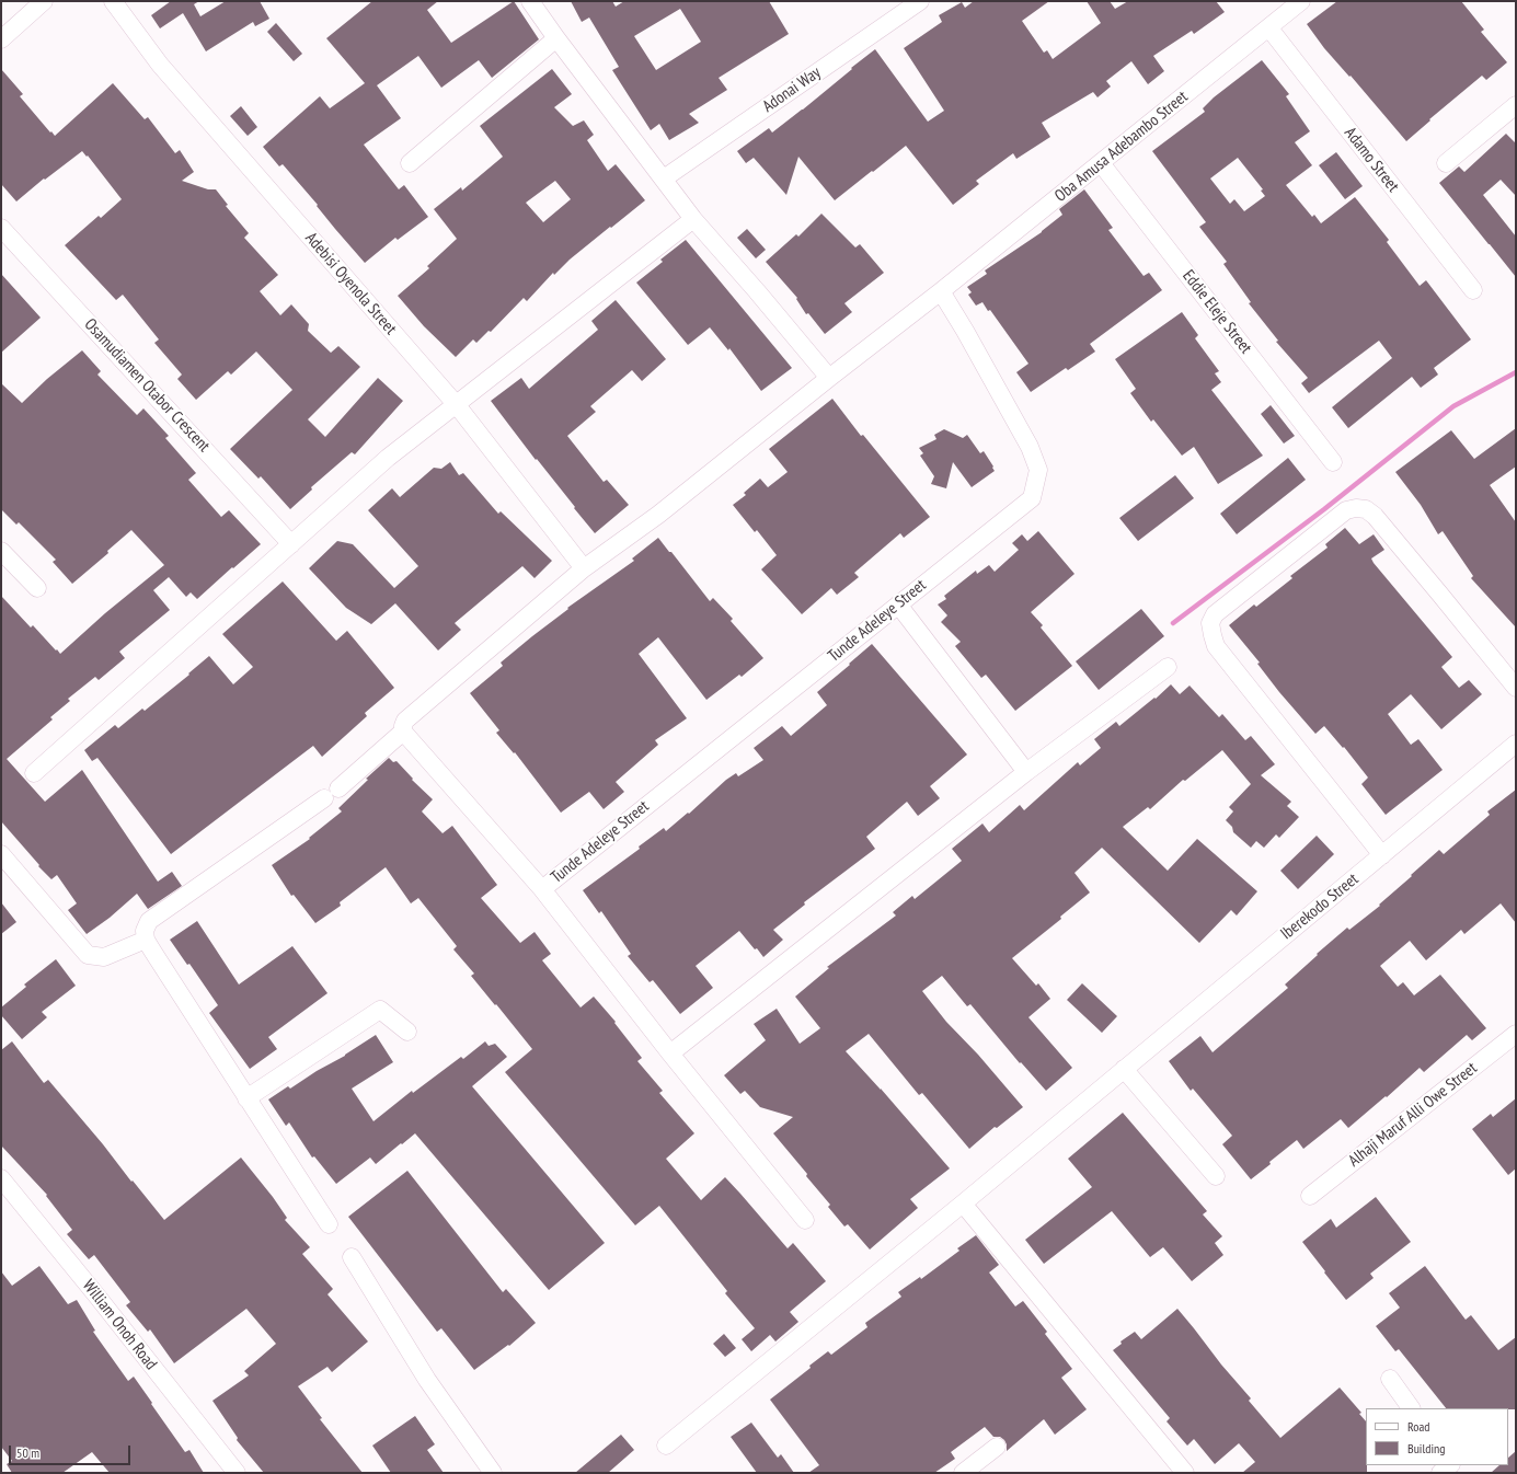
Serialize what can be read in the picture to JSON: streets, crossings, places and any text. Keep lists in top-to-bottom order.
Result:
{
  "streets": {
    "street": [
      "Adonai Way",
      "Oba Amusa Adebambo Street",
      "Adamo Street",
      "Adebisi Oyenola Street",
      "Eddie Eleje Street",
      "Osamudiamen Otabor Crescent",
      "Tunde Adeleye Street",
      "Iberekodo Street",
      "Alhaji Maruf Alli Owe Street",
      "William Onoh Road"
    ]
  },
  "crossings": [
    ["Oba Amusa Adebambo Street", "Adamo Street"],
    ["Oba Amusa Adebambo Street", "Adebisi Oyenola Street"],
    ["Oba Amusa Adebambo Street", "Eddie Eleje Street"],
    ["Oba Amusa Adebambo Street", "Tunde Adeleye Street"]
  ],
  "legend": ["Road", "Building"],
  "scale_bar": "50 m"
}
